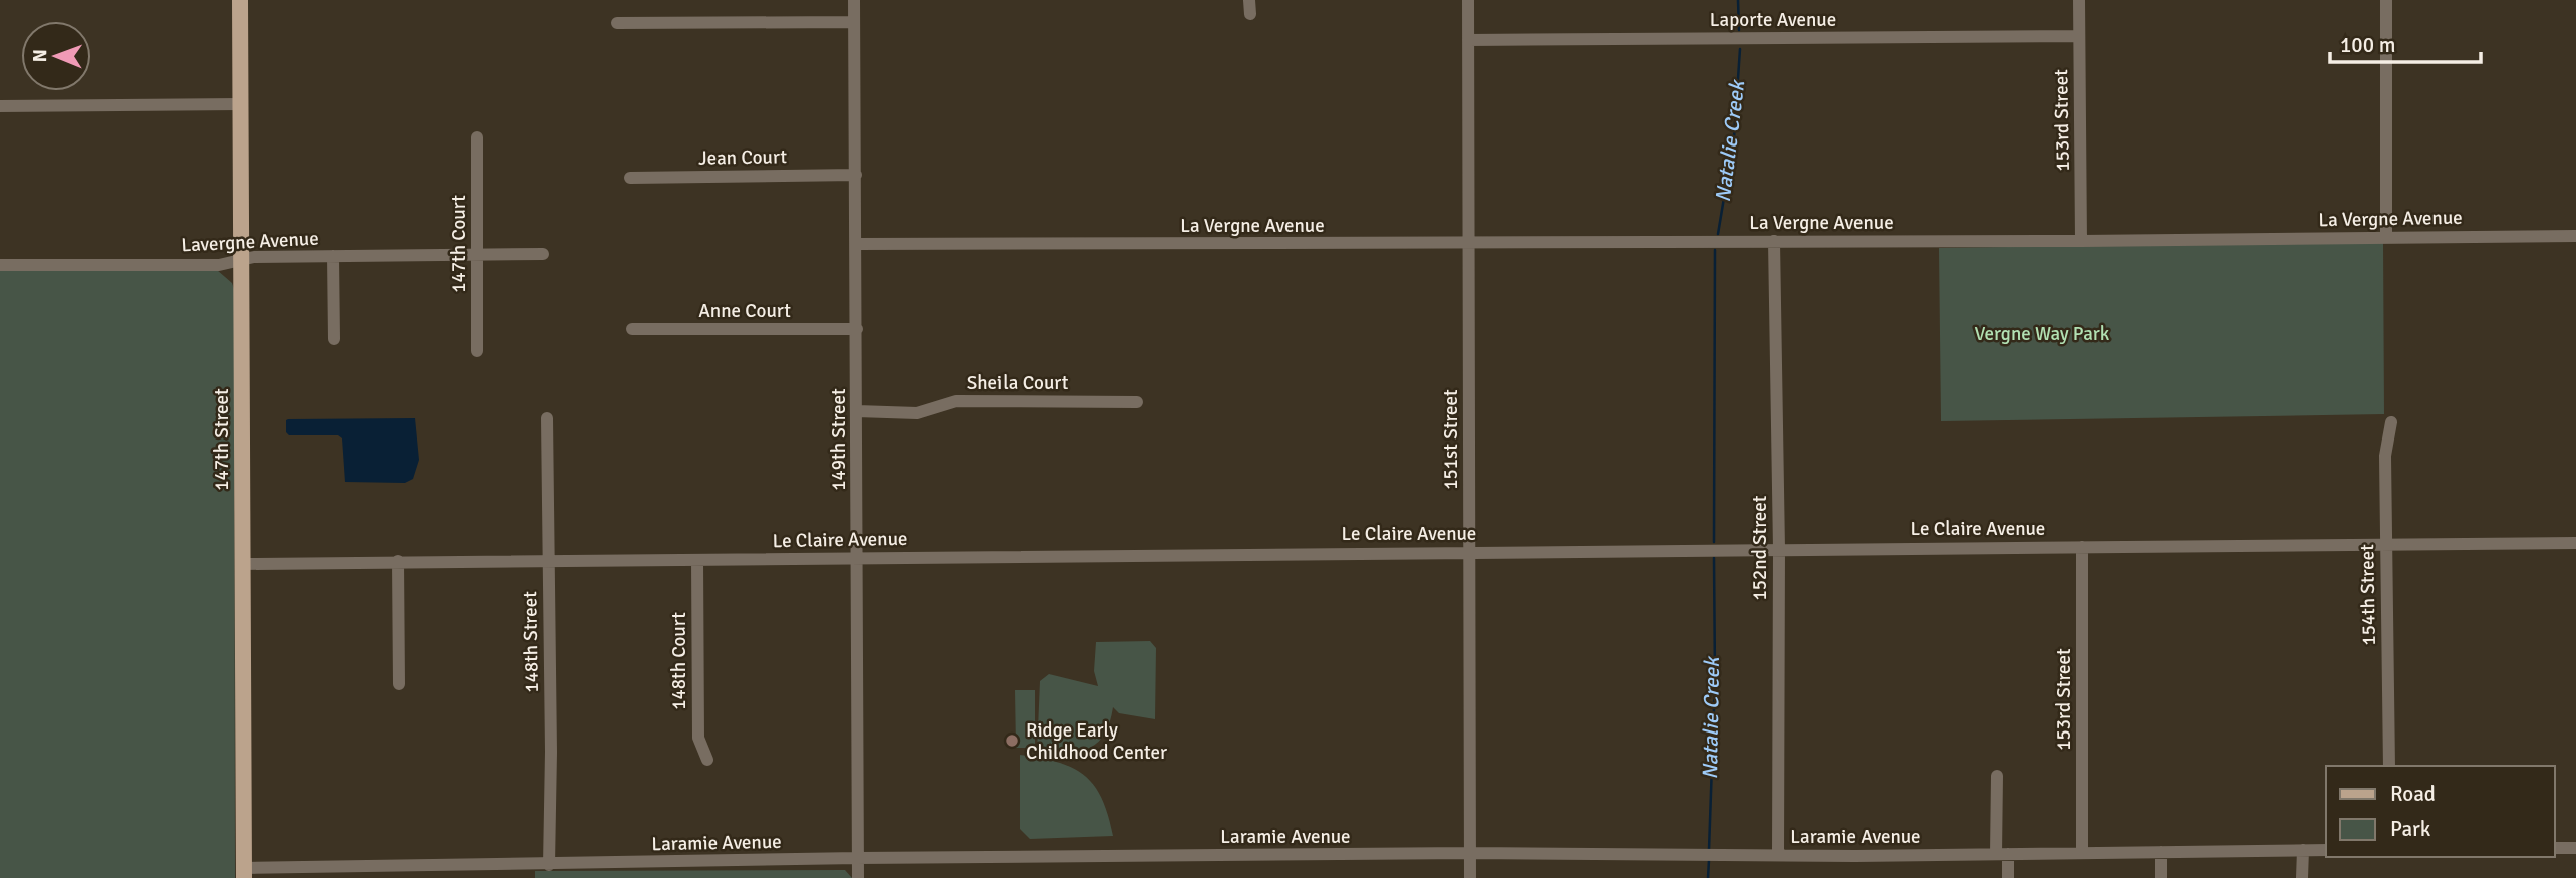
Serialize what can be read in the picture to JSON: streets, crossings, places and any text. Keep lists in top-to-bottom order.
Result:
{
  "streets": {
    "main road": ["147th Street"],
    "street": [
      "Laporte Avenue",
      "153rd Street",
      "Jean Court",
      "La Vergne Avenue",
      "Lavergne Avenue",
      "147th Court",
      "Anne Court",
      "Sheila Court",
      "149th Street",
      "151st Street",
      "Le Claire Avenue",
      "152nd Street",
      "154th Street",
      "148th Street",
      "148th Court",
      "Laramie Avenue"
    ]
  },
  "crossings": [
    ["Laporte Avenue", "153rd Street"],
    ["Laporte Avenue", "151st Street"],
    ["153rd Street", "La Vergne Avenue"],
    ["153rd Street", "Le Claire Avenue"],
    ["153rd Street", "Laramie Avenue"],
    ["Jean Court", "149th Street"],
    ["La Vergne Avenue", "149th Street"],
    ["La Vergne Avenue", "151st Street"],
    ["La Vergne Avenue", "152nd Street"],
    ["Lavergne Avenue", "147th Court"],
    ["Lavergne Avenue", "147th Street"],
    ["Anne Court", "149th Street"],
    ["Sheila Court", "149th Street"],
    ["147th Street", "Le Claire Avenue"],
    ["147th Street", "Laramie Avenue"],
    ["149th Street", "Le Claire Avenue"],
    ["149th Street", "Laramie Avenue"],
    ["151st Street", "Le Claire Avenue"],
    ["151st Street", "Laramie Avenue"],
    ["Le Claire Avenue", "152nd Street"],
    ["Le Claire Avenue", "154th Street"],
    ["Le Claire Avenue", "148th Street"],
    ["Le Claire Avenue", "148th Court"],
    ["152nd Street", "Laramie Avenue"],
    ["148th Street", "Laramie Avenue"]
  ],
  "water": ["Natalie Creek"],
  "parks": ["Vergne Way Park"],
  "places": ["Ridge Early Childhood Center"],
  "legend": ["Road", "Park"],
  "scale_bar": "100 m",
  "north": "left"
}
